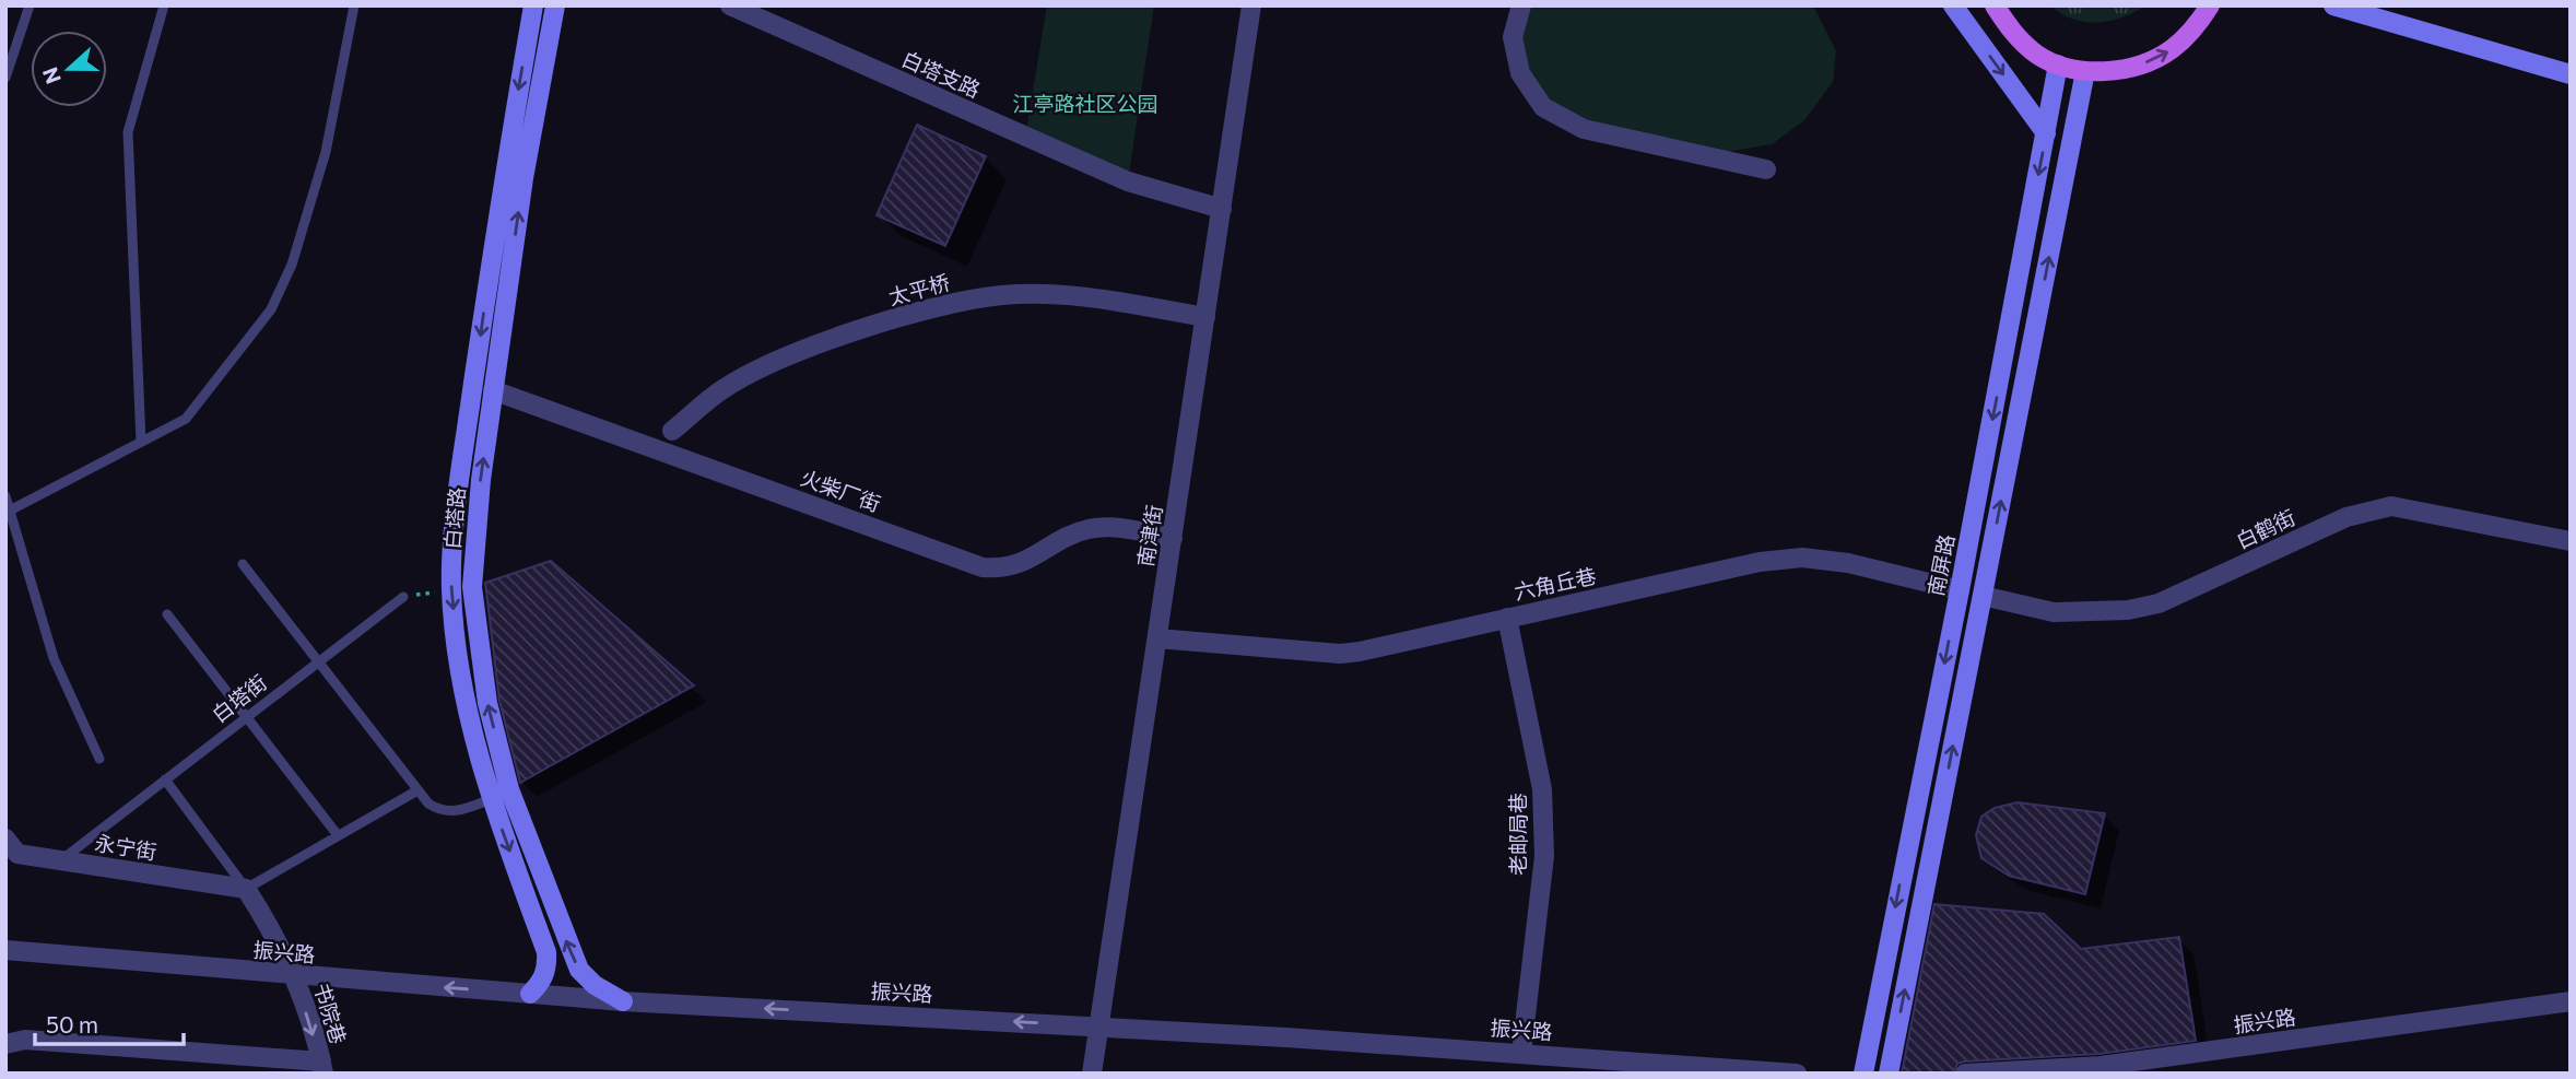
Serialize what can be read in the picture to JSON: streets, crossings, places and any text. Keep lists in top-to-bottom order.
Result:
{
  "streets": {
    "street": [
      "白塔支路",
      "太平桥",
      "火柴厂街",
      "白塔路",
      "白鹤街",
      "南津街",
      "南屏路",
      "六角丘巷",
      "老邮局巷",
      "永宁街",
      "振兴路",
      "书院巷"
    ],
    "lane": ["白塔街"]
  },
  "crossings": [
    ["白塔支路", "南津街"],
    ["太平桥", "南津街"],
    ["火柴厂街", "白塔路"],
    ["火柴厂街", "南津街"],
    ["白塔路", "振兴路"],
    ["南津街", "六角丘巷"],
    ["南津街", "振兴路"],
    ["南屏路", "六角丘巷"],
    ["六角丘巷", "老邮局巷"],
    ["白塔街", "永宁街"],
    ["老邮局巷", "振兴路"],
    ["永宁街", "书院巷"],
    ["振兴路", "书院巷"]
  ],
  "one_way": ["书院巷"],
  "parks": ["江亭路社区公园"],
  "scale_bar": "50 m",
  "north": "left"
}
